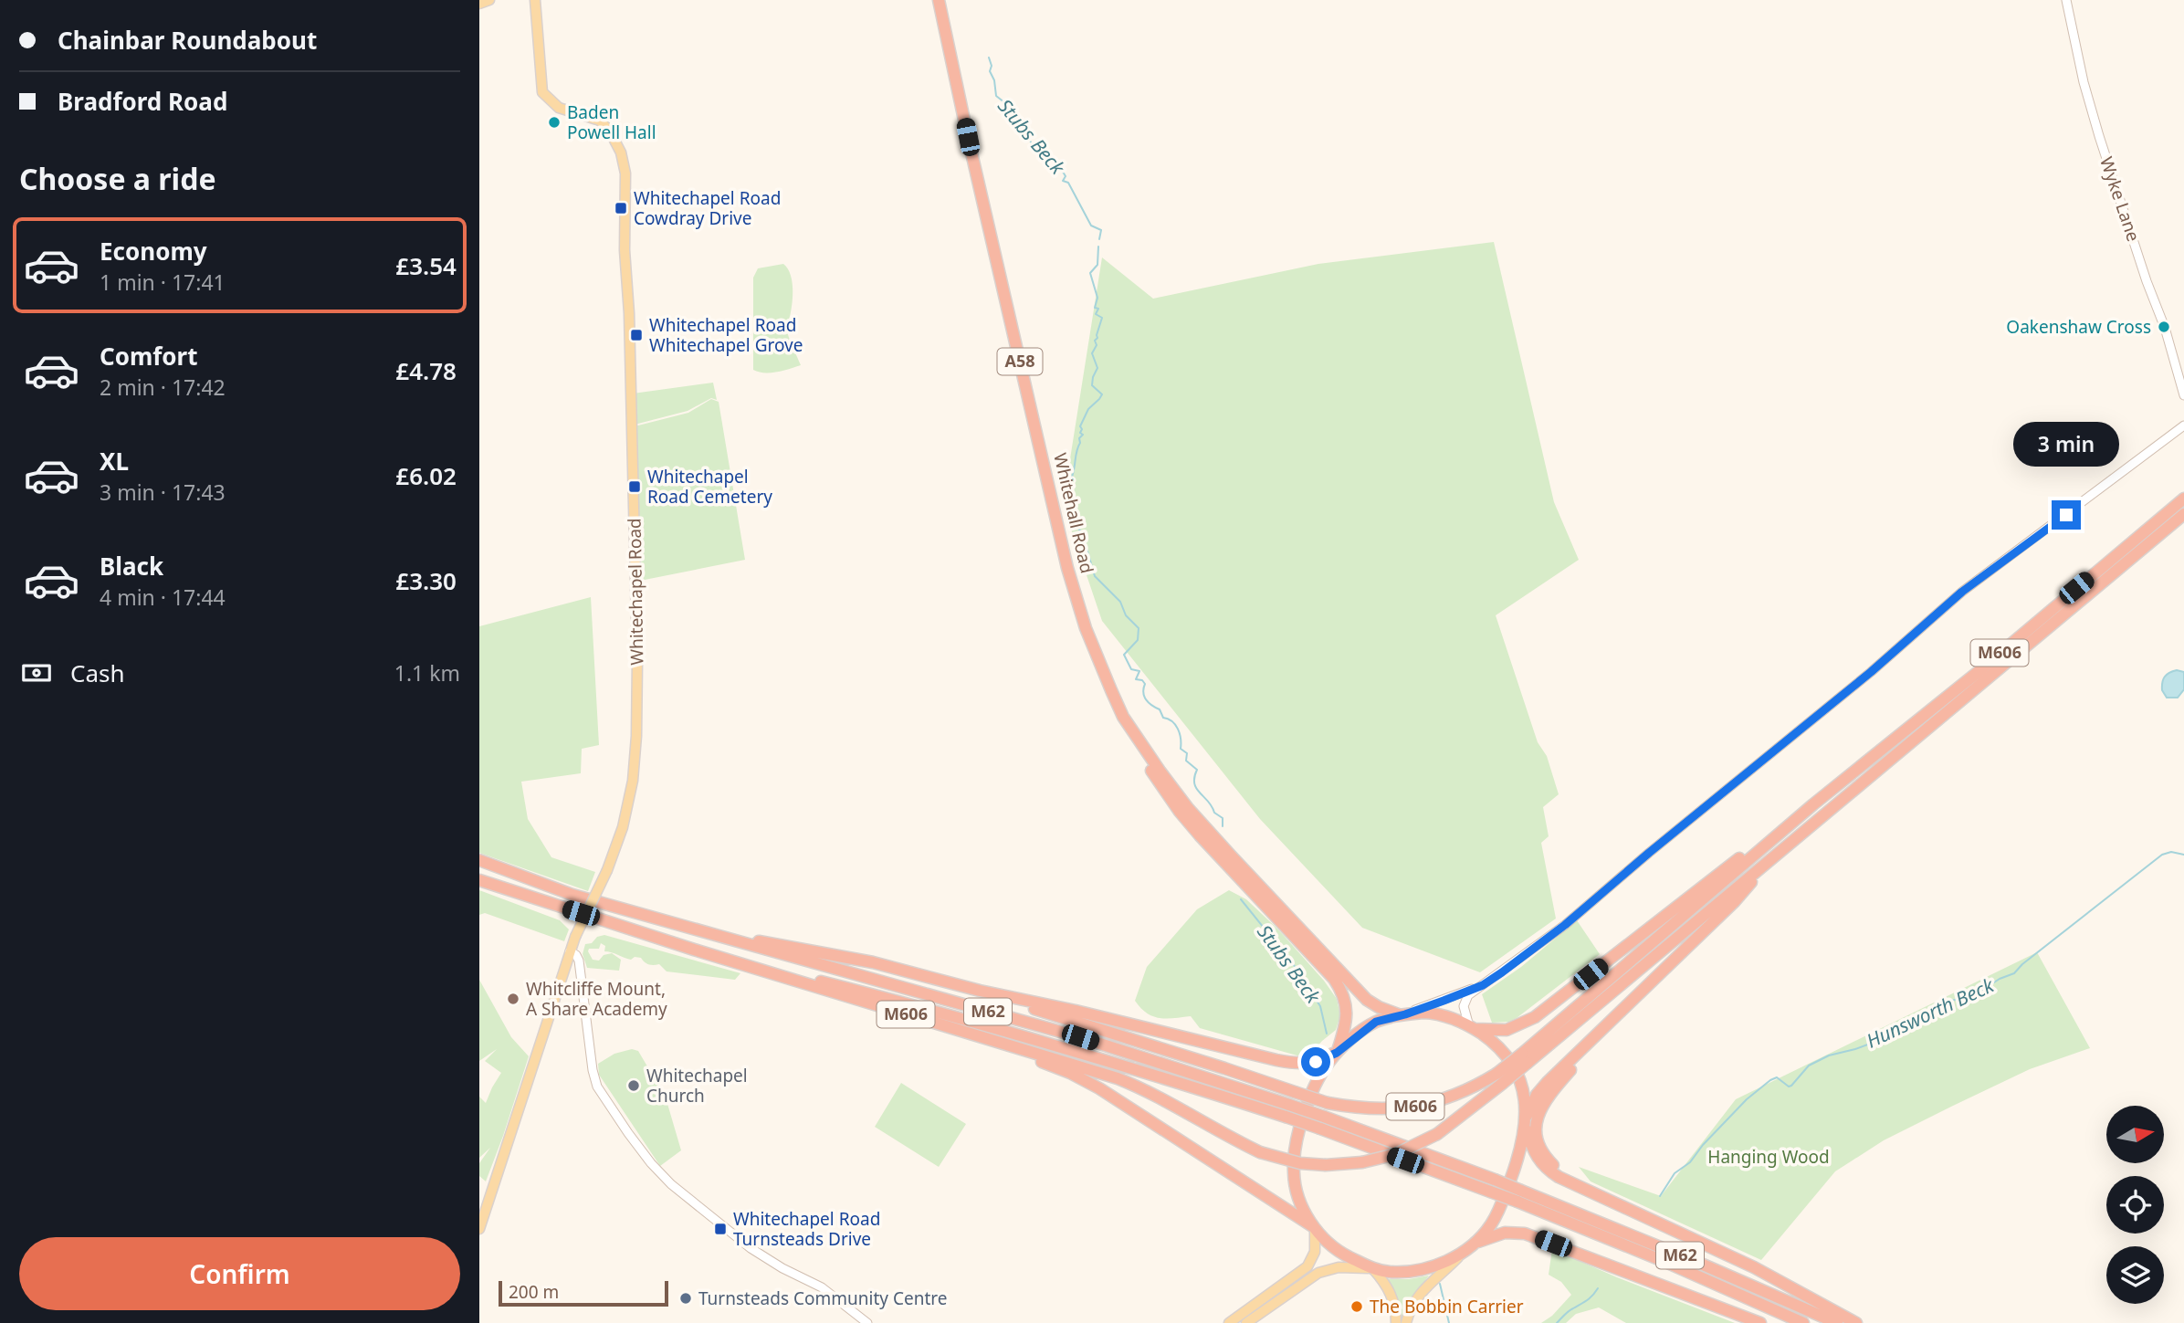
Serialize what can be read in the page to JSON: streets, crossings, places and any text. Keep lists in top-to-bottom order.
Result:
{
  "streets": {
    "highway": [
      "A58",
      "Whitehall Road",
      "M606",
      "M62"
    ],
    "main road": ["Whitechapel Road"],
    "street": ["Wyke Lane"]
  },
  "crossings": [
    ["A58", "Whitehall Road"],
    ["M606", "M62"]
  ],
  "water": ["Stubs Beck", "Hunsworth Beck"],
  "parks": ["Hanging Wood"],
  "places": {
    "other": [
      "Baden Powell Hall",
      "Oakenshaw Cross",
      "Whitcliffe Mount, A Share Academy",
      "Whitechapel Church",
      "Turnsteads Community Centre",
      "The Bobbin Carrier"
    ],
    "transit": [
      "Whitechapel Road Cowdray Drive",
      "Whitechapel Road Whitechapel Grove",
      "Whitechapel Road Cemetery",
      "Whitechapel Road Turnsteads Drive"
    ]
  },
  "scale_bar": "200 m",
  "north": "right",
  "page": {
    "banner": ["Chainbar Roundabout", "Bradford Road"],
    "heading": "Choose a ride",
    "list": [
      {
        "name": "Economy",
        "note": "1 min · 17:41",
        "value": "£3.54"
      },
      {
        "name": "Comfort",
        "note": "2 min · 17:42",
        "value": "£4.78"
      },
      {
        "name": "XL",
        "note": "3 min · 17:43",
        "value": "£6.02"
      },
      {
        "name": "Black",
        "note": "4 min · 17:44",
        "value": "£3.30"
      }
    ],
    "bubble": "3 min",
    "pay": ["Cash", "1.1 km"],
    "buttons": "Confirm",
    "scale": "200 m"
  }
}
